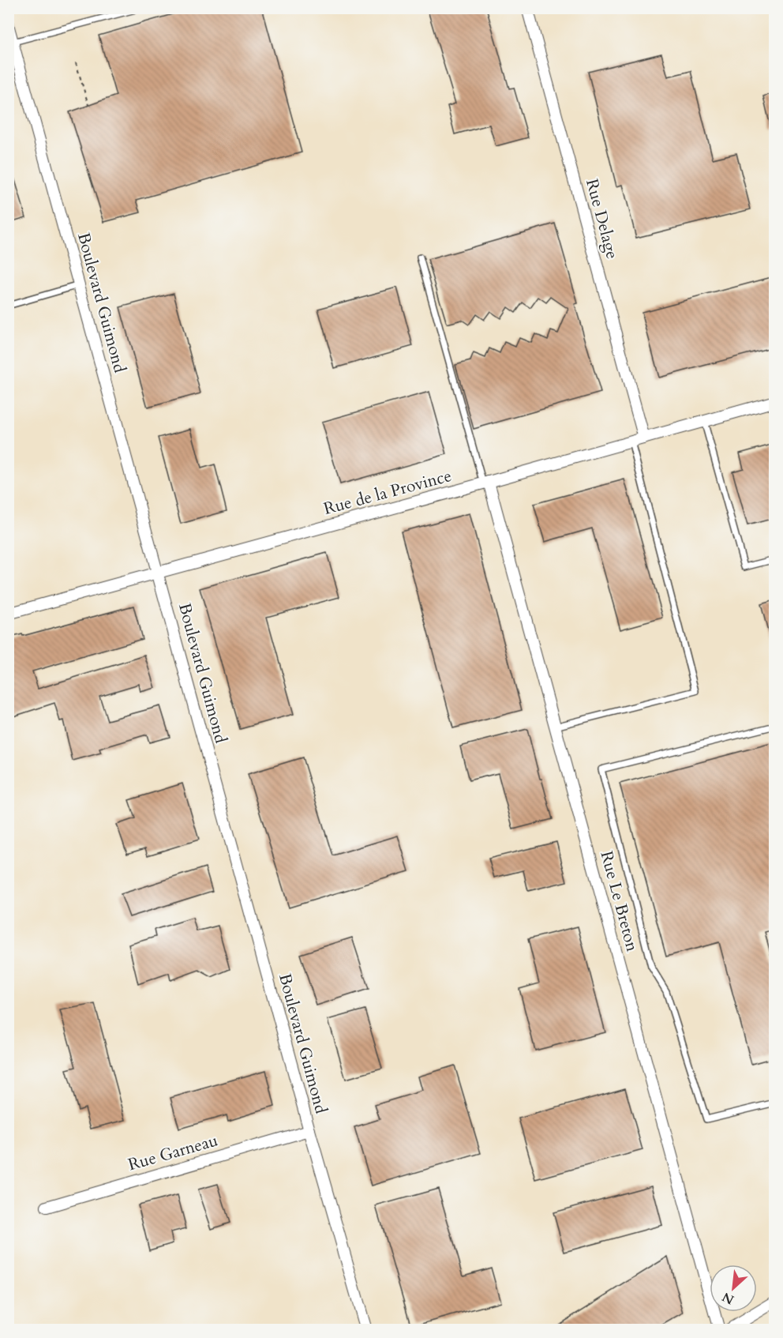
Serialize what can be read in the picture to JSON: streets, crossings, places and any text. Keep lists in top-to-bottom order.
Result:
{
  "streets": {
    "street": [
      "Rue Delage",
      "Boulevard Guimond",
      "Rue de la Province",
      "Rue Le Breton",
      "Rue Garneau"
    ]
  },
  "crossings": [
    ["Rue Delage", "Rue de la Province"],
    ["Boulevard Guimond", "Rue de la Province"],
    ["Boulevard Guimond", "Rue Garneau"],
    ["Rue de la Province", "Rue Le Breton"]
  ],
  "north": "bottom left"
}
